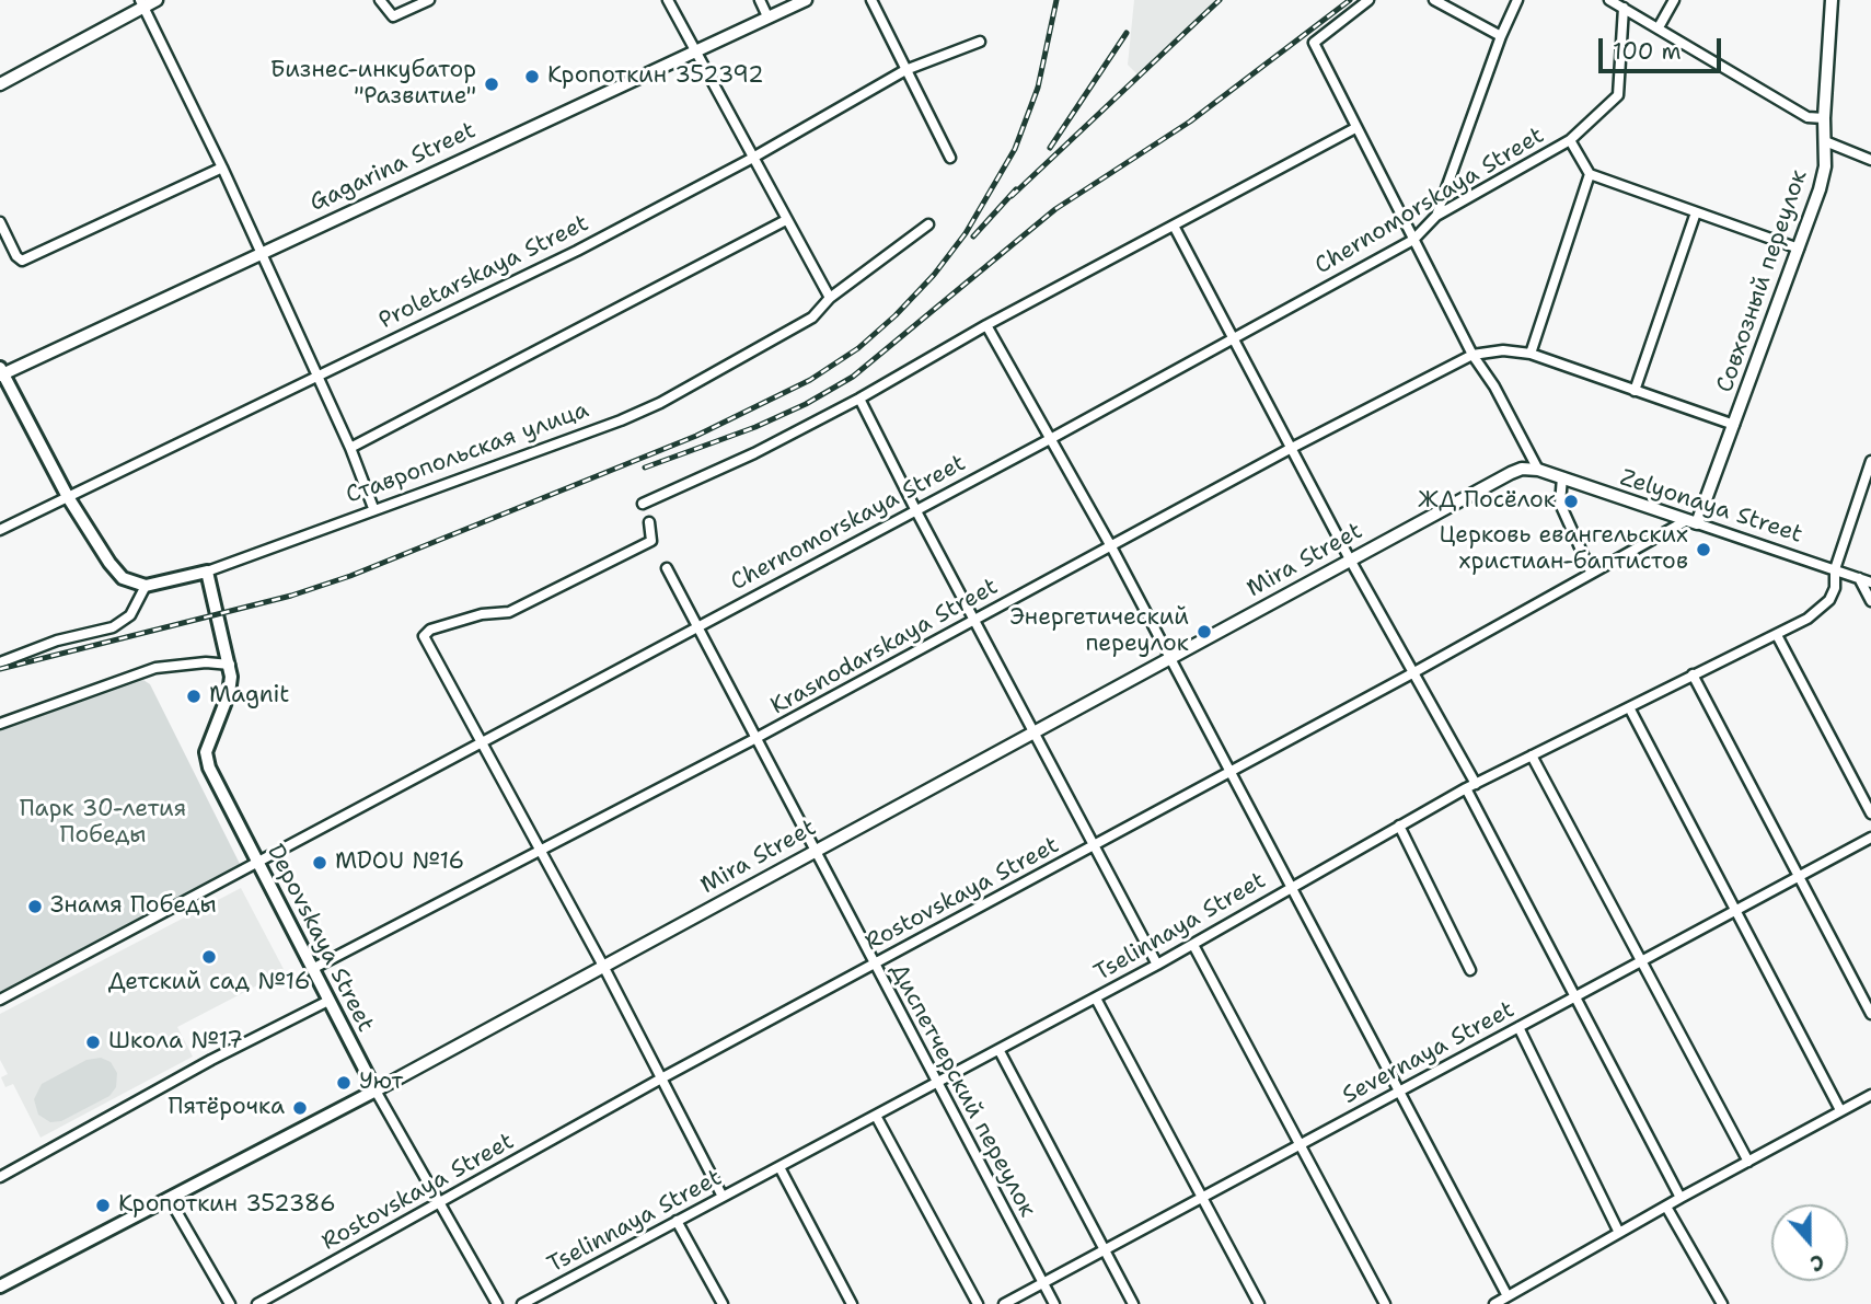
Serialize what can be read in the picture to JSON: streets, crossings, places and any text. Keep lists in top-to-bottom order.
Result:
{
  "streets": {
    "main road": ["Ставропольская улица", "Mira Street", "Depovskaya Street"],
    "street": [
      "Gagarina Street",
      "Chernomorskaya Street",
      "Proletarskaya Street",
      "Совхозный переулок",
      "Zelyonaya Street",
      "Krasnodarskaya Street",
      "Rostovskaya Street",
      "Tselinnaya Street",
      "Severnaya Street",
      "Диспетчерский переулок"
    ]
  },
  "crossings": [
    ["Chernomorskaya Street", "Depovskaya Street"],
    ["Chernomorskaya Street", "Диспетчерский переулок"],
    ["Совхозный переулок", "Zelyonaya Street"],
    ["Совхозный переулок", "Rostovskaya Street"],
    ["Ставропольская улица", "Depovskaya Street"],
    ["Zelyonaya Street", "Mira Street"],
    ["Zelyonaya Street", "Rostovskaya Street"],
    ["Zelyonaya Street", "Tselinnaya Street"],
    ["Mira Street", "Depovskaya Street"],
    ["Mira Street", "Диспетчерский переулок"],
    ["Krasnodarskaya Street", "Depovskaya Street"],
    ["Krasnodarskaya Street", "Диспетчерский переулок"],
    ["Rostovskaya Street", "Depovskaya Street"],
    ["Rostovskaya Street", "Диспетчерский переулок"],
    ["Tselinnaya Street", "Диспетчерский переулок"],
    ["Severnaya Street", "Диспетчерский переулок"]
  ],
  "parks": ["Парк 30-летия Победы"],
  "places": [
    "Кропоткин 352392",
    "Бизнес-инкубатор \"Развитие\"",
    "ЖД Посёлок",
    "Церковь евангельских христиан-баптистов",
    "Энергетический переулок",
    "Magnit",
    "MDOU №16",
    "Знамя Победы",
    "Детский сад №16",
    "Школа №17",
    "Уют",
    "Пятёрочка",
    "Кропоткин 352386"
  ],
  "scale_bar": "100 m",
  "north": "bottom"
}
